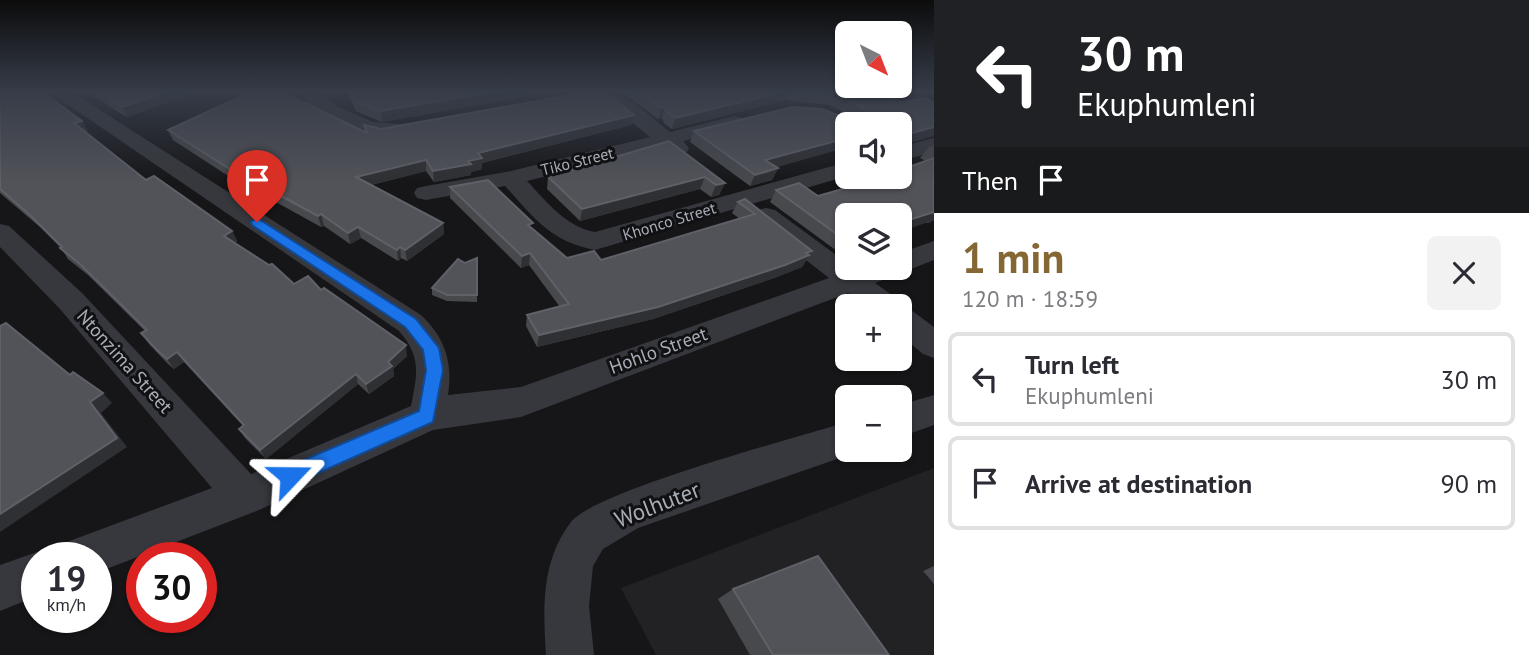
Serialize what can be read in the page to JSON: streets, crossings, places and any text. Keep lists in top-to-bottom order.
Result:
{
  "streets": {
    "street": [
      "Tiko Street",
      "Khonco Street",
      "Hohlo Street",
      "Ntonzima Street",
      "Wolhuter"
    ]
  },
  "crossings": [
    ["Tiko Street", "Khonco Street"],
    ["Hohlo Street", "Ntonzima Street"]
  ],
  "north": "bottom right",
  "page": {
    "turn": ["30 m", "Ekuphumleni"],
    "map_buttons": ["+", "−"],
    "then": "Then",
    "heading": ["1 min", "120 m · 18:59"],
    "list": [
      {
        "name": "Turn left",
        "note": "Ekuphumleni",
        "value": "30 m"
      },
      {
        "name": "Arrive at destination",
        "value": "90 m"
      }
    ],
    "speed": "19 km/h",
    "limit": "30"
  }
}
